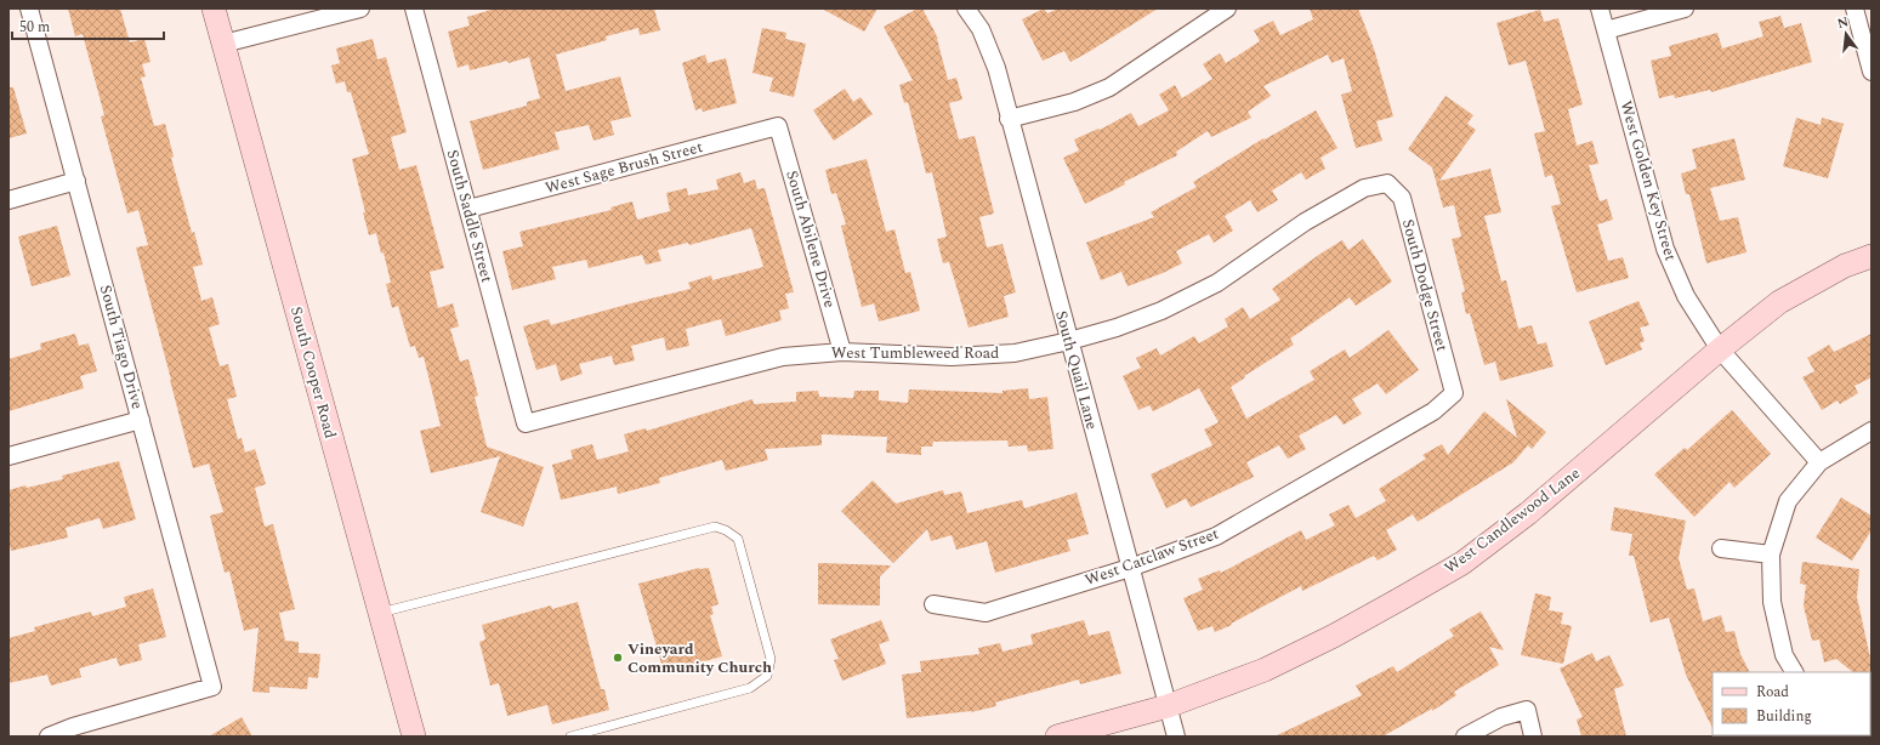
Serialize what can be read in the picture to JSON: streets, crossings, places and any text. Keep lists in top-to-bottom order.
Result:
{
  "streets": {
    "street": [
      "West Sage Brush Street",
      "West Golden Key Street",
      "South Saddle Street",
      "South Abilene Drive",
      "South Dodge Street",
      "South Tiago Drive",
      "West Tumbleweed Road",
      "South Quail Lane",
      "South Cooper Road",
      "West Candlewood Lane",
      "West Catclaw Street"
    ]
  },
  "crossings": [
    ["West Sage Brush Street", "South Saddle Street"],
    ["West Sage Brush Street", "South Abilene Drive"],
    ["West Golden Key Street", "West Candlewood Lane"],
    ["South Saddle Street", "West Tumbleweed Road"],
    ["South Abilene Drive", "West Tumbleweed Road"],
    ["South Dodge Street", "West Tumbleweed Road"],
    ["South Dodge Street", "West Catclaw Street"],
    ["West Tumbleweed Road", "South Quail Lane"],
    ["South Quail Lane", "West Candlewood Lane"],
    ["South Quail Lane", "West Catclaw Street"]
  ],
  "places": ["Vineyard Community Church"],
  "legend": ["Road", "Building"],
  "scale_bar": "50 m",
  "north": "top"
}
